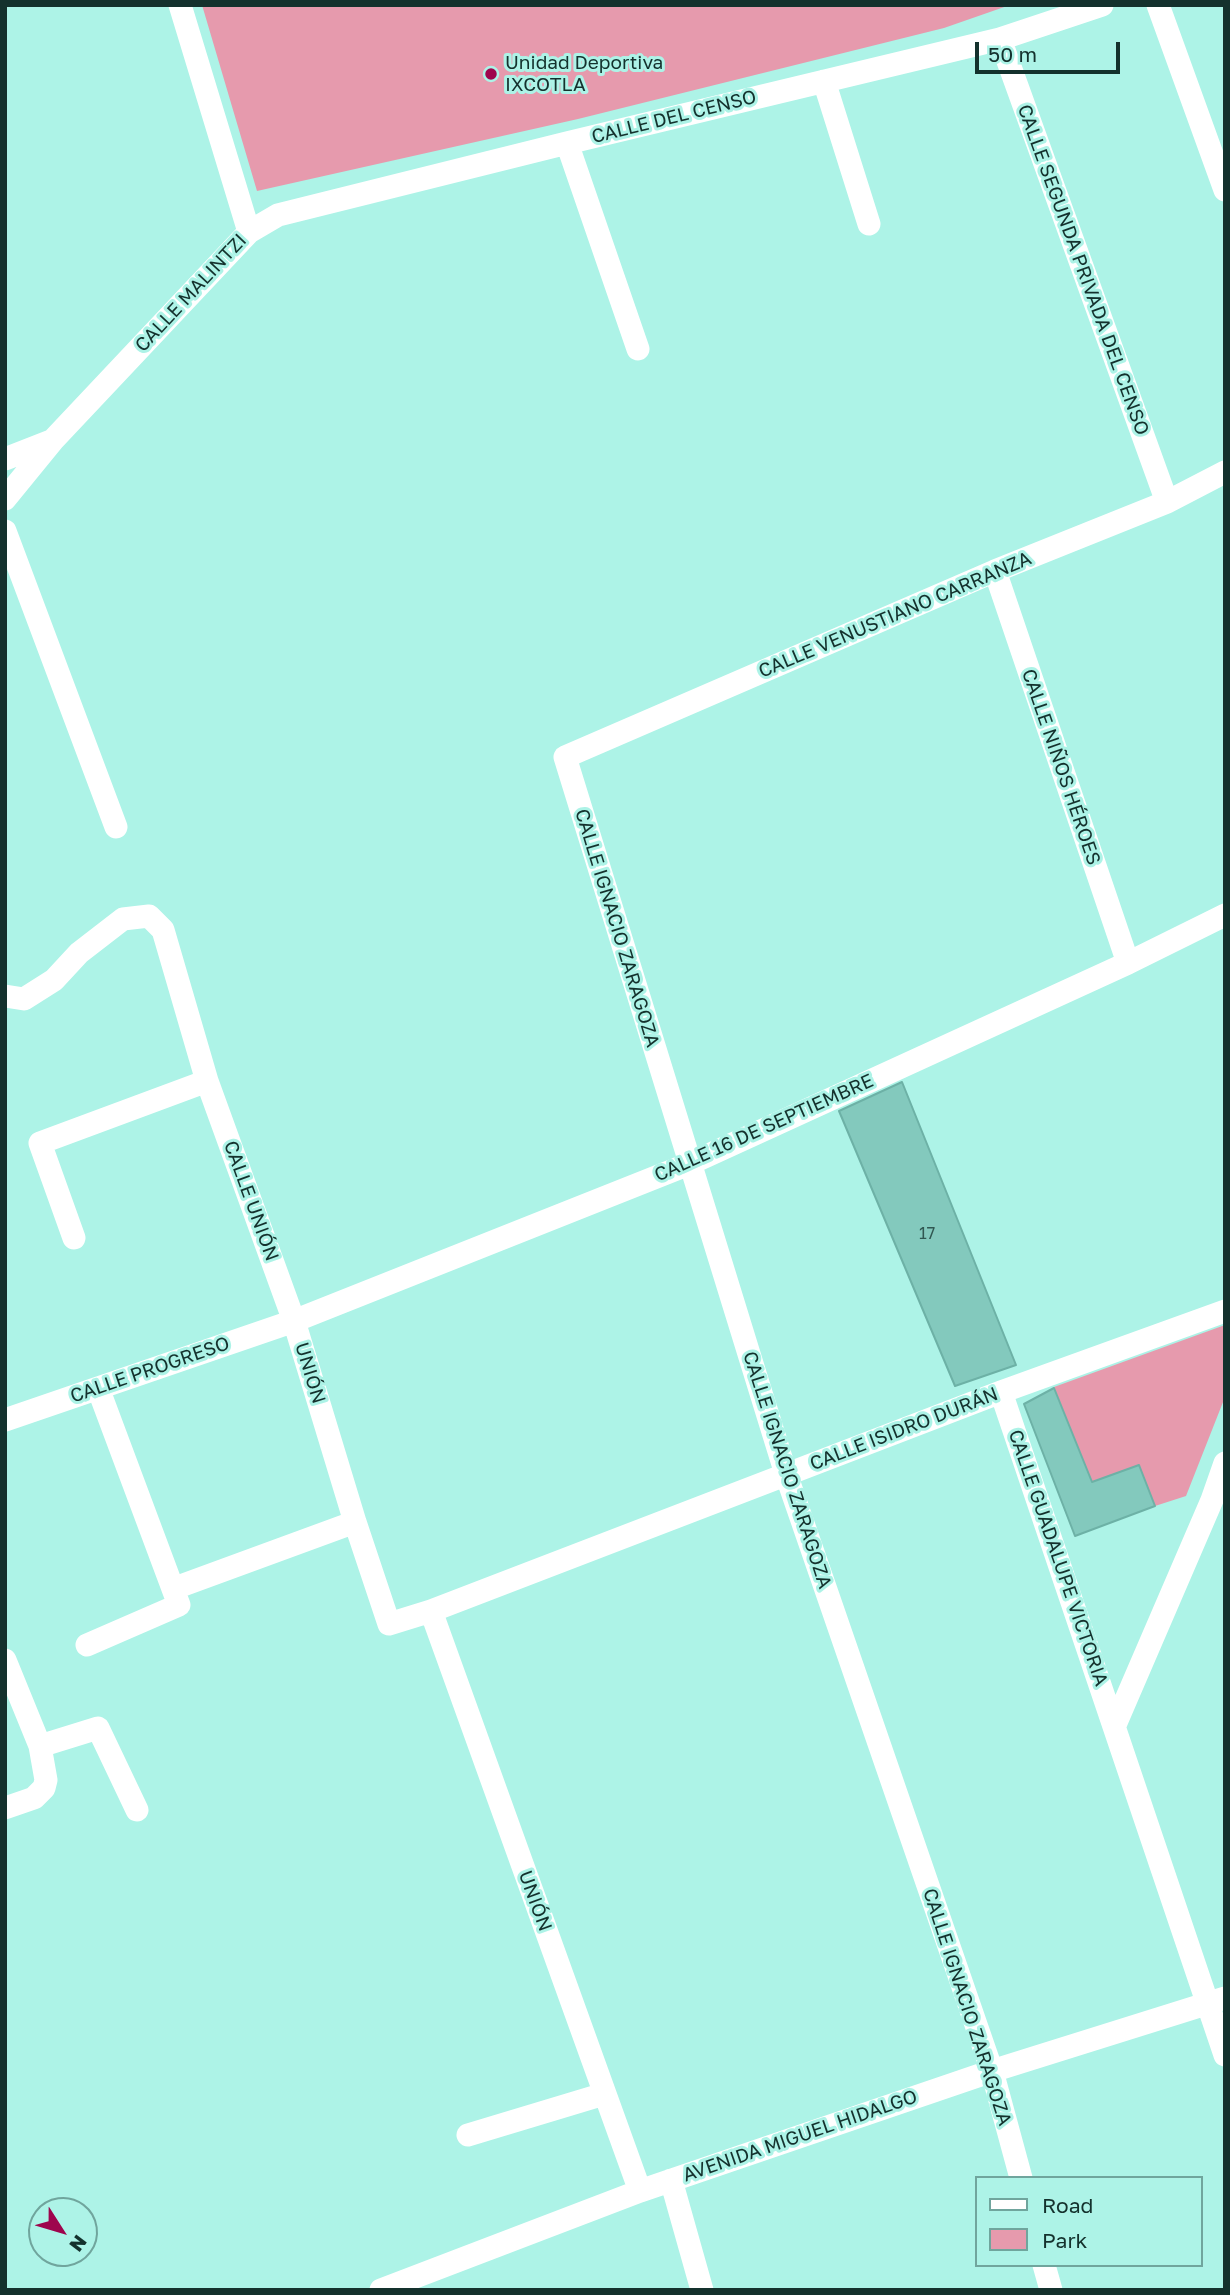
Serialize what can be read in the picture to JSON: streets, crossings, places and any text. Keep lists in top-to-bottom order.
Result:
{
  "streets": {
    "street": [
      "CALLE DEL CENSO",
      "CALLE SEGUNDA PRIVADA DEL CENSO",
      "CALLE MALINTZI",
      "CALLE VENUSTIANO CARRANZA",
      "CALLE NIÑOS HÉROES",
      "CALLE IGNACIO ZARAGOZA",
      "CALLE 16 DE SEPTIEMBRE",
      "CALLE UNIÓN",
      "CALLE PROGRESO",
      "UNIÓN",
      "CALLE ISIDRO DURÁN",
      "CALLE GUADALUPE VICTORIA",
      "AVENIDA MIGUEL HIDALGO"
    ]
  },
  "crossings": [
    ["CALLE DEL CENSO", "CALLE SEGUNDA PRIVADA DEL CENSO"],
    ["CALLE DEL CENSO", "CALLE MALINTZI"],
    ["CALLE SEGUNDA PRIVADA DEL CENSO", "CALLE VENUSTIANO CARRANZA"],
    ["CALLE VENUSTIANO CARRANZA", "CALLE NIÑOS HÉROES"],
    ["CALLE VENUSTIANO CARRANZA", "CALLE IGNACIO ZARAGOZA"],
    ["CALLE NIÑOS HÉROES", "CALLE 16 DE SEPTIEMBRE"],
    ["CALLE IGNACIO ZARAGOZA", "CALLE 16 DE SEPTIEMBRE"],
    ["CALLE IGNACIO ZARAGOZA", "CALLE ISIDRO DURÁN"],
    ["CALLE IGNACIO ZARAGOZA", "AVENIDA MIGUEL HIDALGO"],
    ["CALLE 16 DE SEPTIEMBRE", "CALLE UNIÓN"],
    ["CALLE 16 DE SEPTIEMBRE", "CALLE PROGRESO"],
    ["CALLE 16 DE SEPTIEMBRE", "UNIÓN"],
    ["CALLE UNIÓN", "CALLE PROGRESO"],
    ["CALLE UNIÓN", "UNIÓN"],
    ["CALLE PROGRESO", "UNIÓN"],
    ["UNIÓN", "CALLE ISIDRO DURÁN"],
    ["UNIÓN", "AVENIDA MIGUEL HIDALGO"],
    ["CALLE ISIDRO DURÁN", "CALLE GUADALUPE VICTORIA"],
    ["CALLE GUADALUPE VICTORIA", "AVENIDA MIGUEL HIDALGO"]
  ],
  "places": ["Unidad Deportiva IXCOTLA"],
  "house_numbers": ["17"],
  "legend": ["Road", "Park"],
  "scale_bar": "50 m",
  "north": "bottom right"
}
